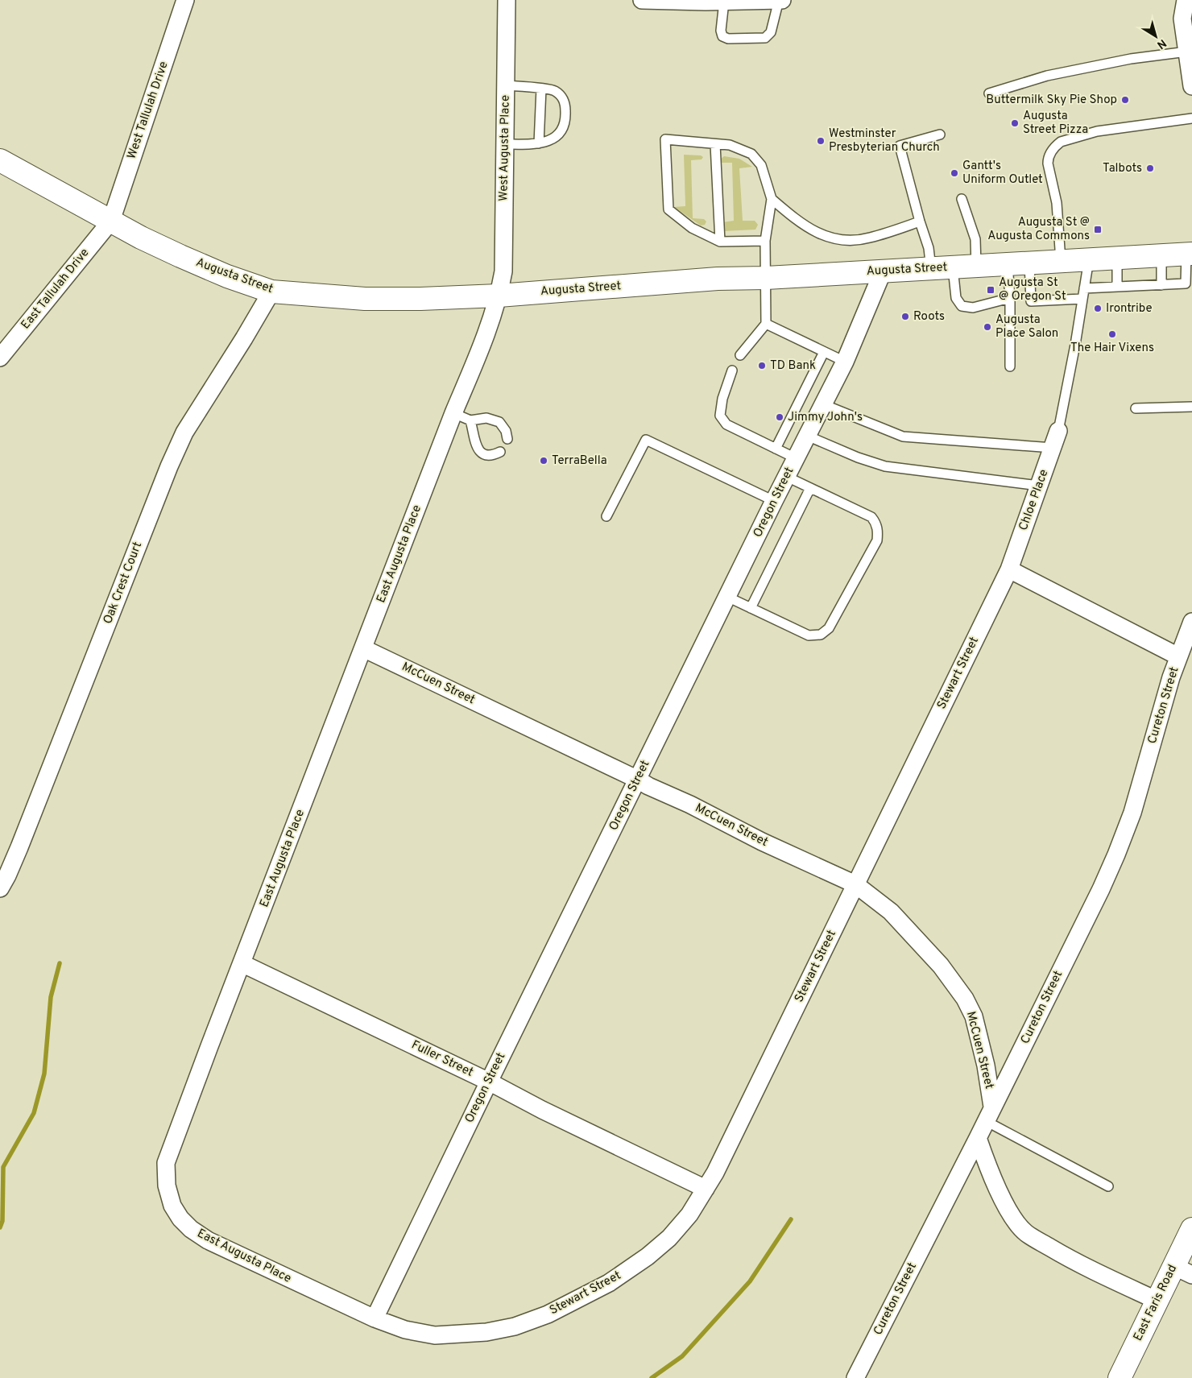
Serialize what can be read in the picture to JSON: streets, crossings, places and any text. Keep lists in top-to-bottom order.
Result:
{
  "streets": {
    "main road": ["Augusta Street", "East Faris Road"],
    "street": [
      "West Tallulah Drive",
      "West Augusta Place",
      "East Tallulah Drive",
      "Chloe Place",
      "Oregon Street",
      "East Augusta Place",
      "Oak Crest Court",
      "Stewart Street",
      "McCuen Street",
      "Cureton Street",
      "Fuller Street"
    ]
  },
  "crossings": [
    ["West Tallulah Drive", "Augusta Street"],
    ["West Tallulah Drive", "East Tallulah Drive"],
    ["West Augusta Place", "Augusta Street"],
    ["West Augusta Place", "East Augusta Place"],
    ["Augusta Street", "East Tallulah Drive"],
    ["Augusta Street", "Oregon Street"],
    ["Augusta Street", "East Augusta Place"],
    ["Augusta Street", "Oak Crest Court"],
    ["Chloe Place", "Stewart Street"],
    ["Oregon Street", "East Augusta Place"],
    ["Oregon Street", "Stewart Street"],
    ["Oregon Street", "McCuen Street"],
    ["Oregon Street", "Fuller Street"],
    ["East Augusta Place", "Stewart Street"],
    ["East Augusta Place", "McCuen Street"],
    ["East Augusta Place", "Fuller Street"],
    ["Stewart Street", "McCuen Street"],
    ["Stewart Street", "Fuller Street"],
    ["McCuen Street", "Cureton Street"]
  ],
  "places": {
    "other": [
      "Buttermilk Sky Pie Shop",
      "Augusta Street Pizza",
      "Westminster Presbyterian Church",
      "Talbots",
      "Gantt's Uniform Outlet",
      "Irontribe",
      "Roots",
      "Augusta Place Salon",
      "The Hair Vixens",
      "TD Bank",
      "Jimmy John's",
      "TerraBella"
    ],
    "transit": ["Augusta St @ Augusta Commons", "Augusta St @ Oregon St"]
  },
  "north": "bottom right"
}
